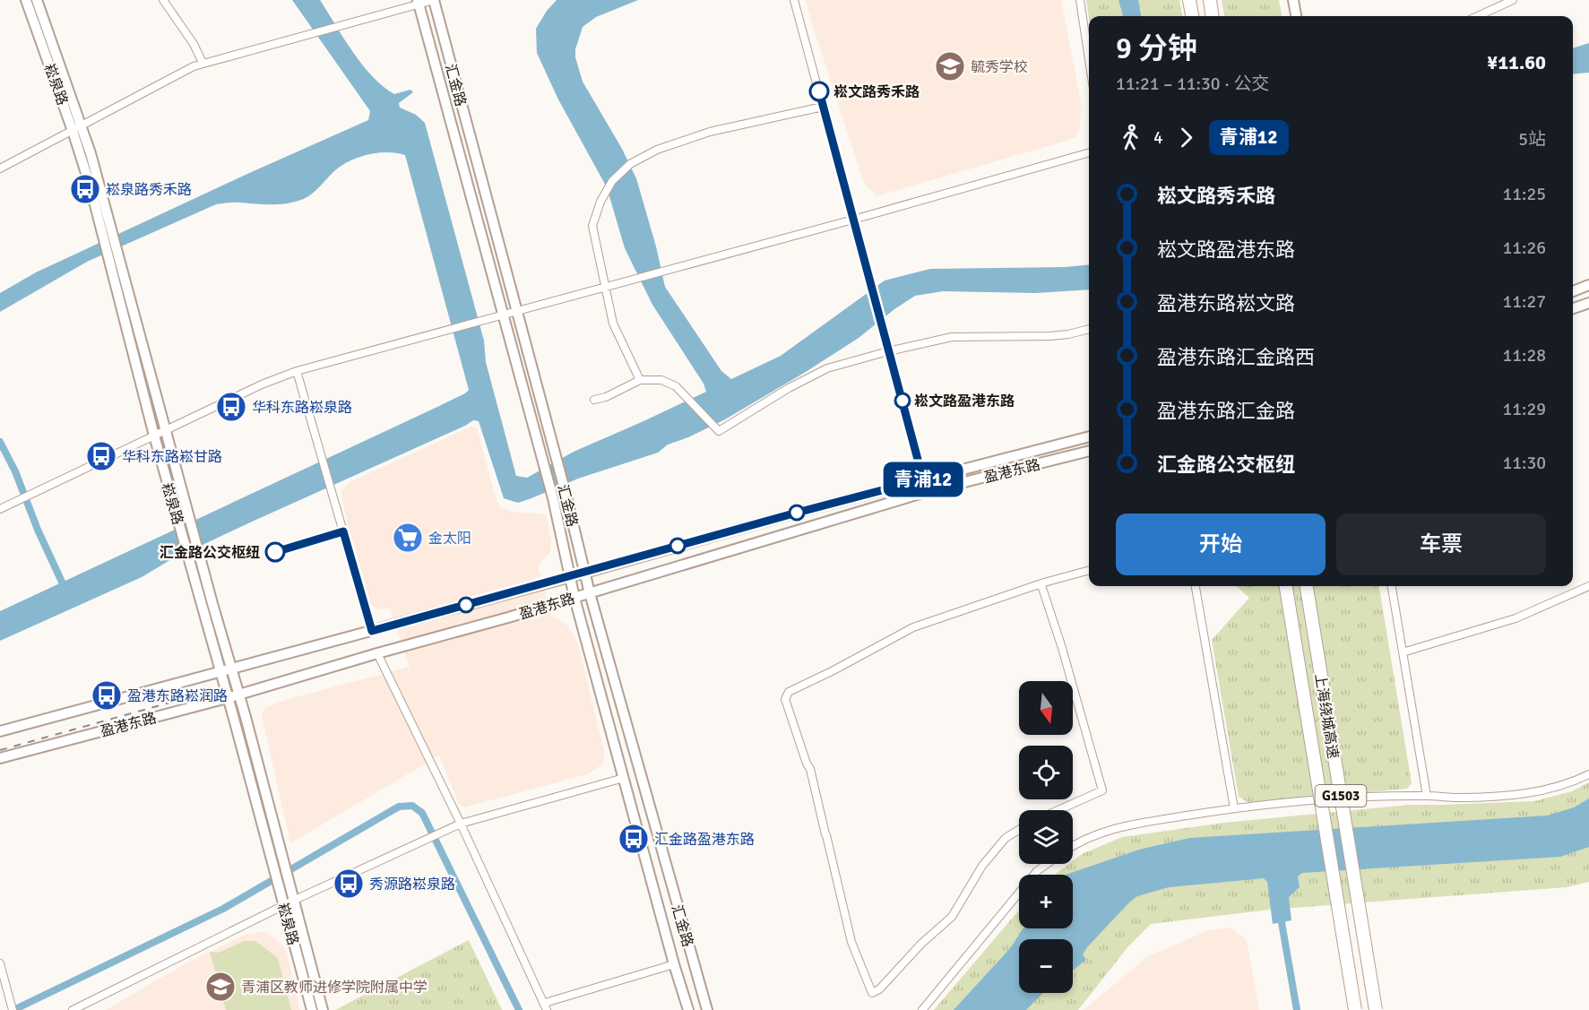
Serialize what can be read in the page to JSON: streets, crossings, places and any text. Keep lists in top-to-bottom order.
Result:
{
  "streets": {
    "highway": ["上海绕城高速", "G1503"],
    "main road": ["崧泉路", "汇金路", "盈港东路"]
  },
  "crossings": [
    ["崧泉路", "盈港东路"],
    ["汇金路", "盈港东路"]
  ],
  "places": {
    "school or university": ["毓秀学校", "青浦区教师进修学院附属中学"],
    "other": ["崧文路秀禾路", "崧文路盈港东路", "汇金路公交枢纽"],
    "bus stop": [
      "崧泉路秀禾路",
      "华科东路崧泉路",
      "华科东路崧甘路",
      "盈港东路崧润路",
      "汇金路盈港东路",
      "秀源路崧泉路"
    ],
    "supermarket": ["金太阳"]
  },
  "lines": ["bus line 青浦12"],
  "north": "bottom",
  "page": {
    "on_map": "青浦12",
    "heading": ["9 分钟", "11:21 – 11:30 · 公交", "¥11.60"],
    "legs": ["4", "青浦12", "5站"],
    "list": [
      {
        "name": "崧文路秀禾路",
        "value": "11:25"
      },
      {
        "name": "崧文路盈港东路",
        "value": "11:26"
      },
      {
        "name": "盈港东路崧文路",
        "value": "11:27"
      },
      {
        "name": "盈港东路汇金路西",
        "value": "11:28"
      },
      {
        "name": "盈港东路汇金路",
        "value": "11:29"
      },
      {
        "name": "汇金路公交枢纽",
        "value": "11:30"
      }
    ],
    "buttons": ["开始", "车票"],
    "map_buttons": ["+", "−"]
  }
}
